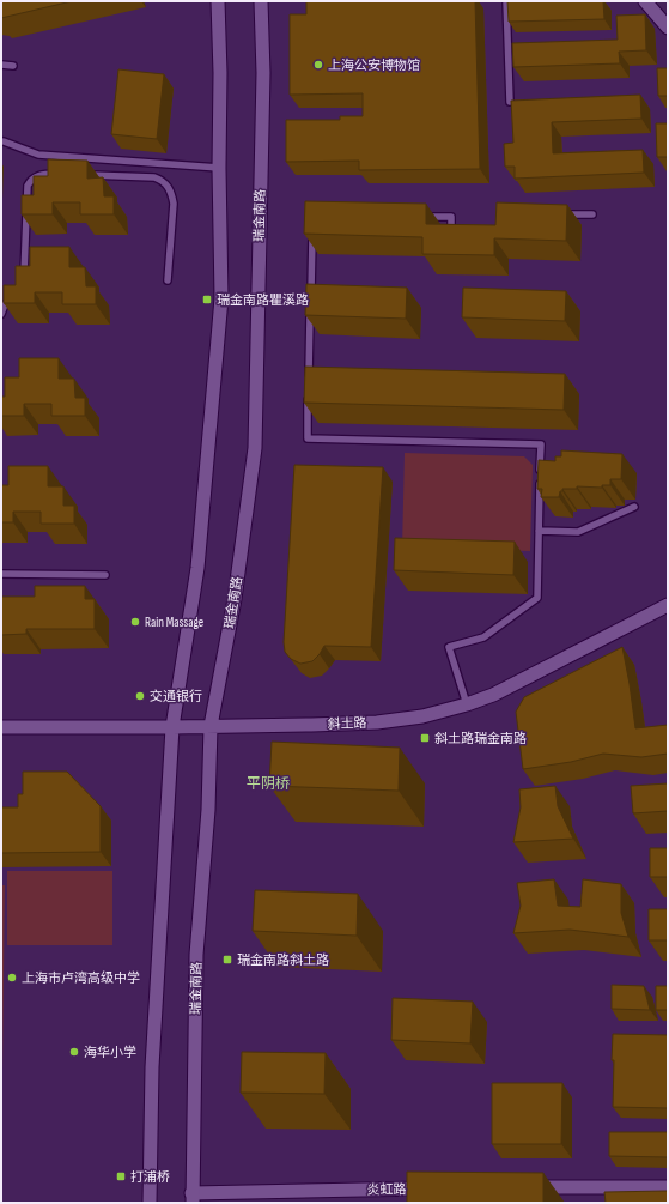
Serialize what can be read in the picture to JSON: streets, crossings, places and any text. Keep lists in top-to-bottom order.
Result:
{
  "streets": {
    "main road": ["瑞金南路", "斜土路", "炎虹路"]
  },
  "crossings": [
    ["瑞金南路", "斜土路"],
    ["瑞金南路", "炎虹路"]
  ],
  "districts": ["平阴桥"],
  "places": {
    "other": [
      "上海公安博物馆",
      "Rain Massage",
      "交通银行",
      "上海市卢湾高级中学",
      "海华小学"
    ],
    "transit": [
      "瑞金南路瞿溪路",
      "斜土路瑞金南路",
      "瑞金南路斜土路",
      "打浦桥"
    ]
  }
}
